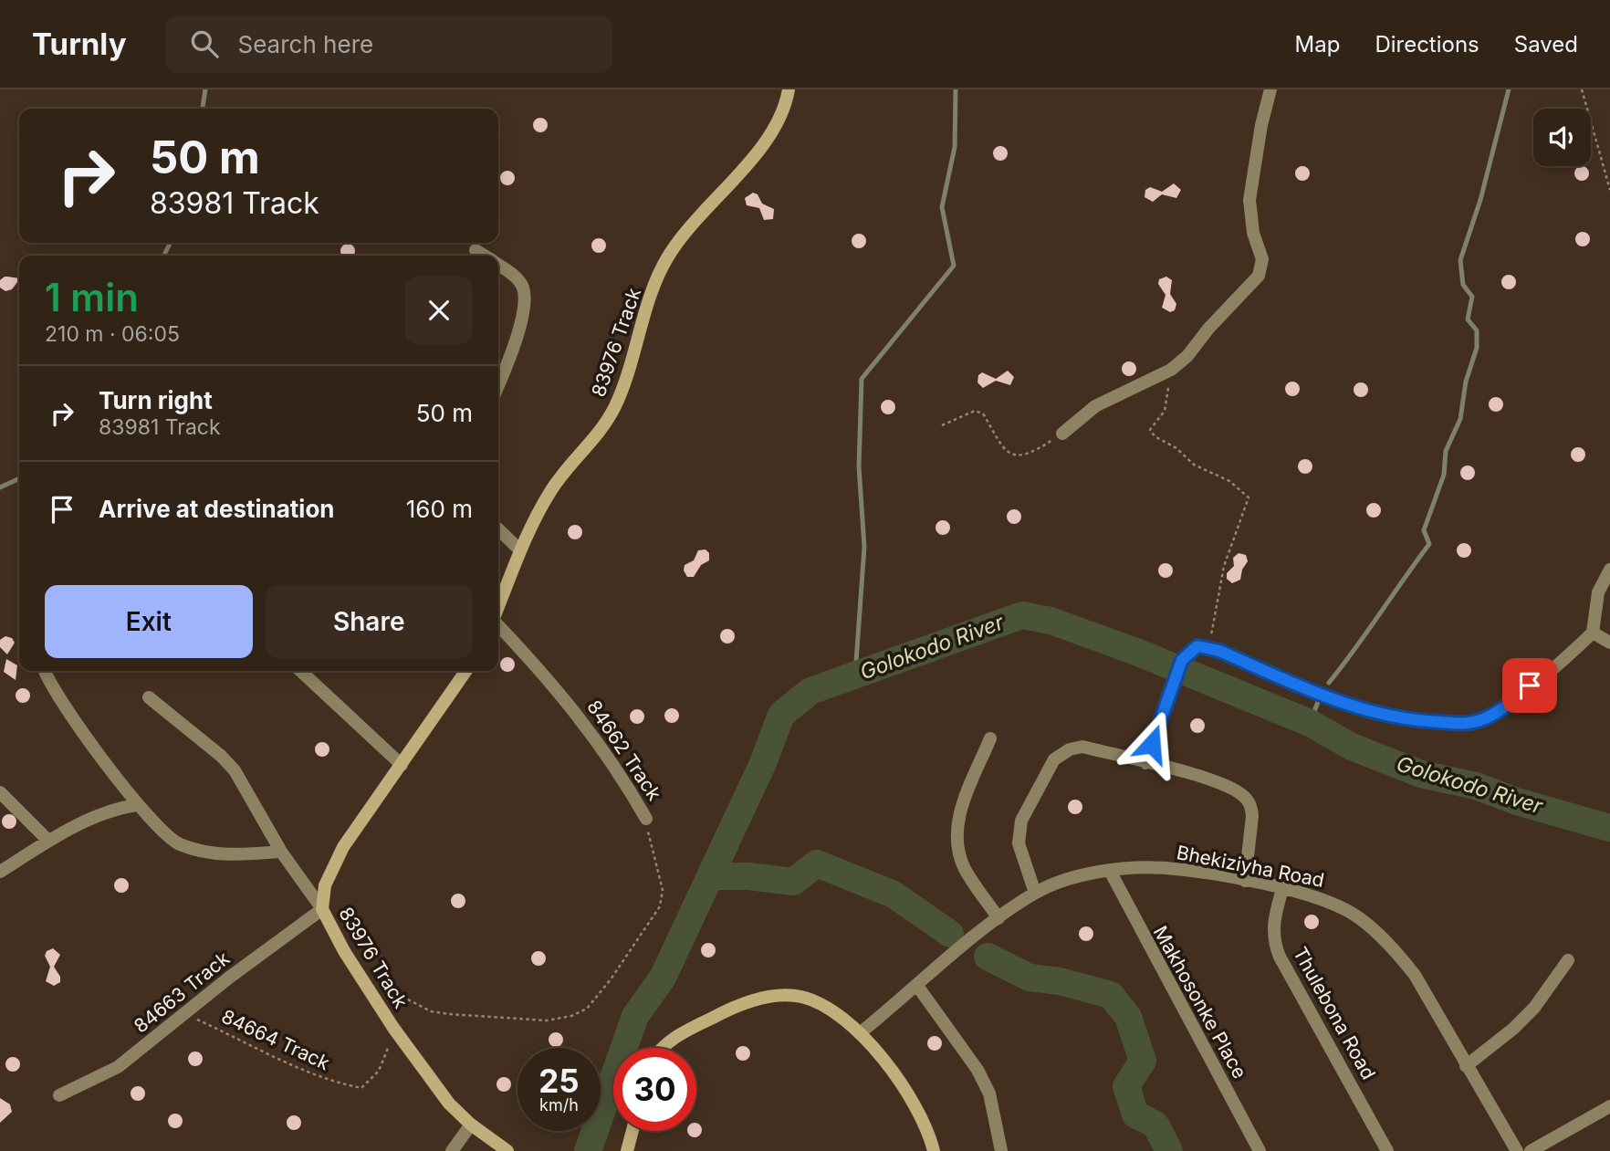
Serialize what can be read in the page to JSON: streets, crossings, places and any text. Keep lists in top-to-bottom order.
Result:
{
  "streets": {
    "street": [
      "83976 Track",
      "84662 Track",
      "Bhekiziyha Road",
      "84663 Track",
      "Makhosonke Place",
      "Thulebona Road"
    ],
    "path": ["84664 Track"]
  },
  "crossings": [
    ["83976 Track", "84662 Track"],
    ["83976 Track", "84663 Track"],
    ["83976 Track", "84664 Track"],
    ["Bhekiziyha Road", "Makhosonke Place"],
    ["Bhekiziyha Road", "Thulebona Road"],
    ["84663 Track", "84664 Track"]
  ],
  "water": ["Golokodo River"],
  "page": {
    "header": "Turnly",
    "search": "Search here",
    "nav": ["Map", "Directions", "Saved"],
    "turn": ["50 m", "83981 Track"],
    "heading": ["1 min", "210 m · 06:05"],
    "list": [
      {
        "name": "Turn right",
        "note": "83981 Track",
        "value": "50 m"
      },
      {
        "name": "Arrive at destination",
        "value": "160 m"
      }
    ],
    "buttons": ["Exit", "Share"],
    "speed": "25 km/h",
    "limit": "30"
  }
}
